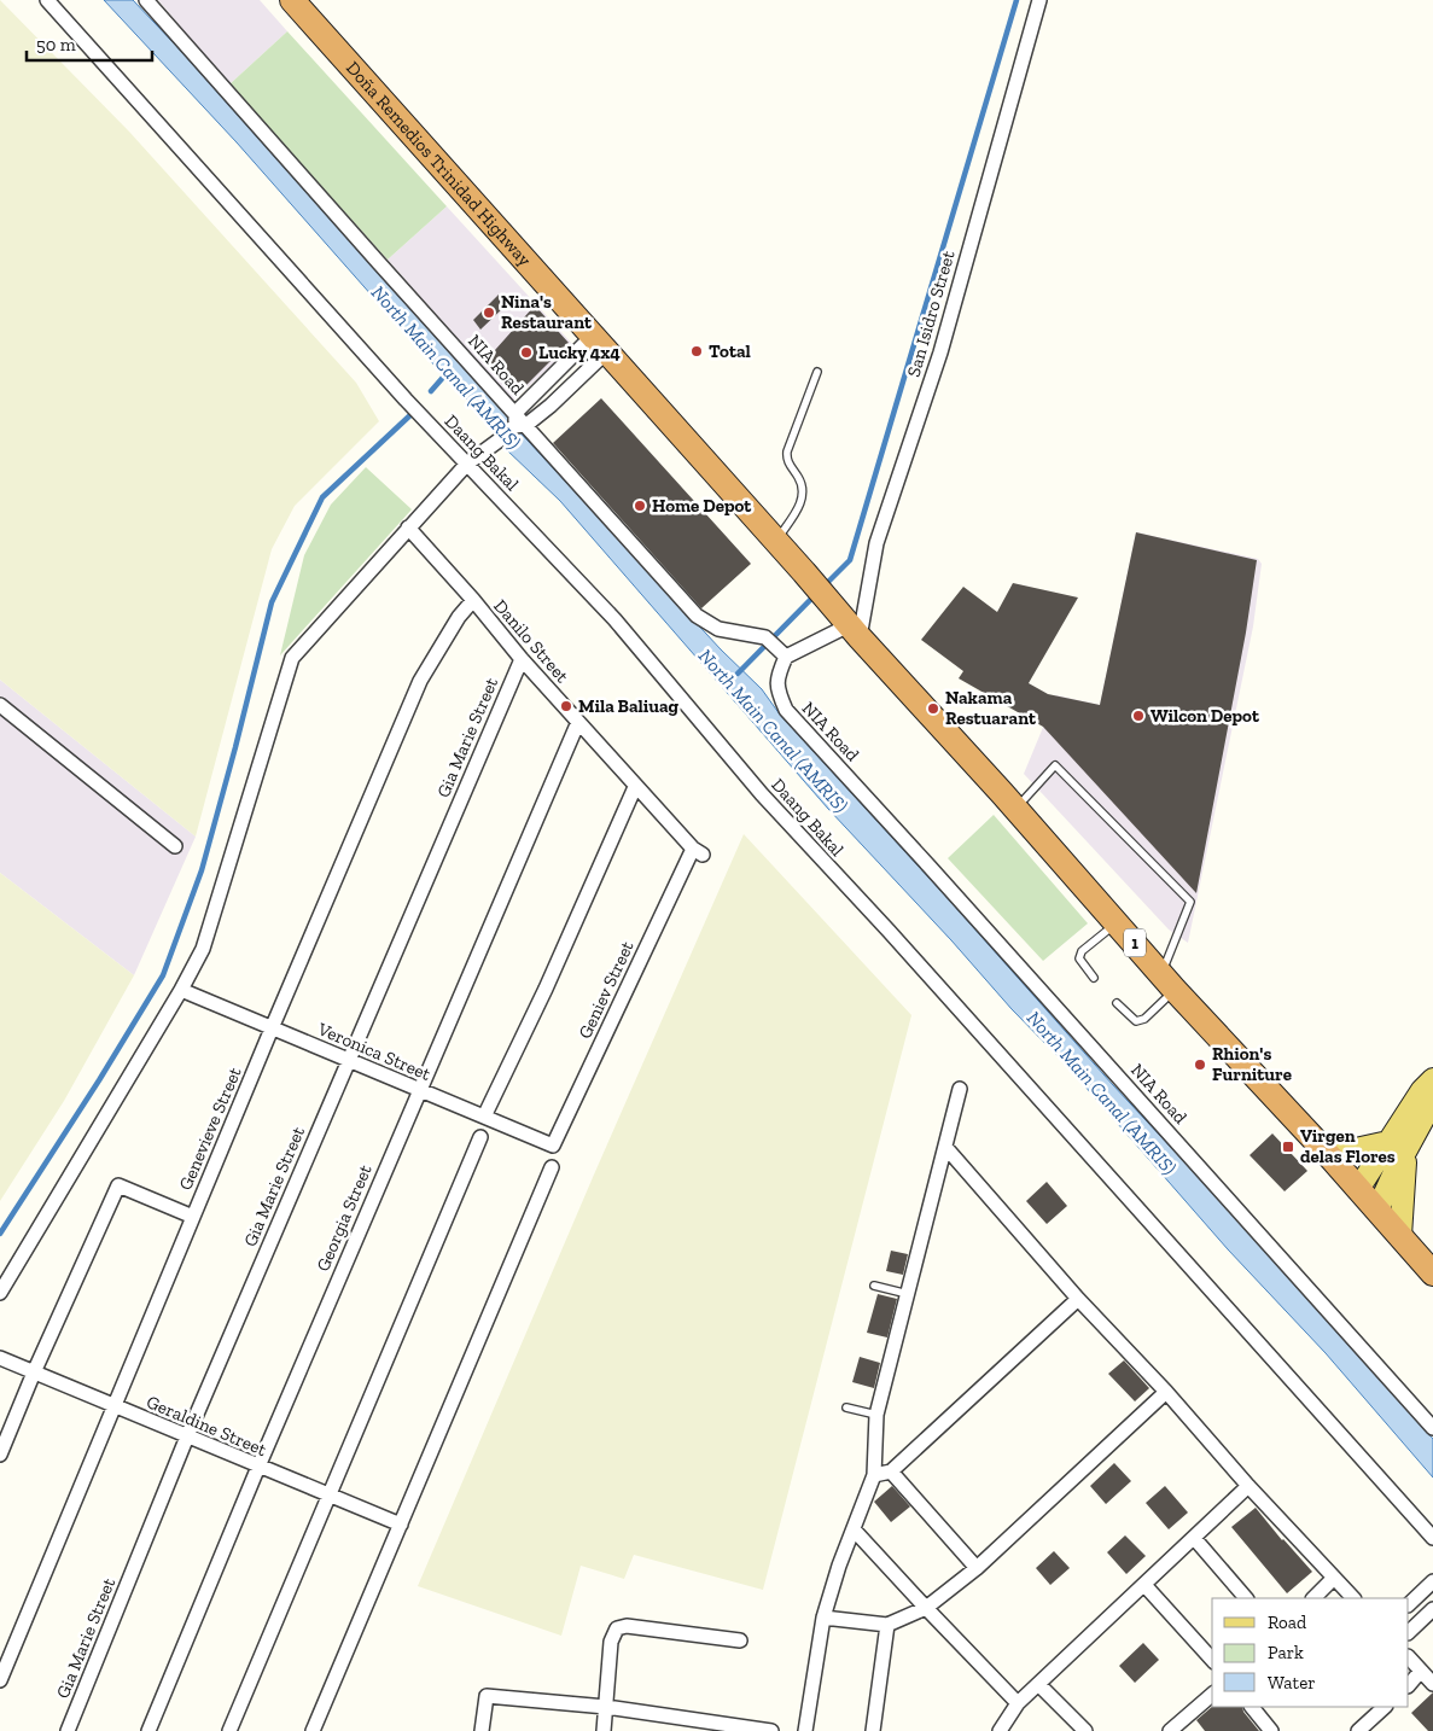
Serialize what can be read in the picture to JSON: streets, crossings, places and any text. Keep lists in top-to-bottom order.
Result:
{
  "streets": {
    "highway": ["Doña Remedios Trinidad Highway", "1"],
    "street": [
      "San Isidro Street",
      "NIA Road",
      "Daang Bakal",
      "Danilo Street",
      "Gia Marie Street",
      "Geniev Street",
      "Veronica Street",
      "Genevieve Street",
      "Georgia Street",
      "Geraldine Street"
    ]
  },
  "crossings": [
    ["Doña Remedios Trinidad Highway", "San Isidro Street"],
    ["Danilo Street", "Gia Marie Street"],
    ["Danilo Street", "Geniev Street"],
    ["Danilo Street", "Genevieve Street"],
    ["Danilo Street", "Georgia Street"],
    ["Gia Marie Street", "Veronica Street"],
    ["Gia Marie Street", "Geraldine Street"],
    ["Geniev Street", "Veronica Street"],
    ["Veronica Street", "Genevieve Street"],
    ["Veronica Street", "Georgia Street"],
    ["Genevieve Street", "Geraldine Street"],
    ["Georgia Street", "Geraldine Street"]
  ],
  "water": ["North Main Canal (AMRIS)"],
  "places": {
    "other": [
      "Nina's Restaurant",
      "Total",
      "Lucky 4x4",
      "Home Depot",
      "Mila Baliuag",
      "Nakama Restuarant",
      "Wilcon Depot",
      "Rhion's Furniture"
    ],
    "transit": ["Virgen delas Flores"]
  },
  "legend": ["Road", "Park", "Water"],
  "scale_bar": "50 m"
}
